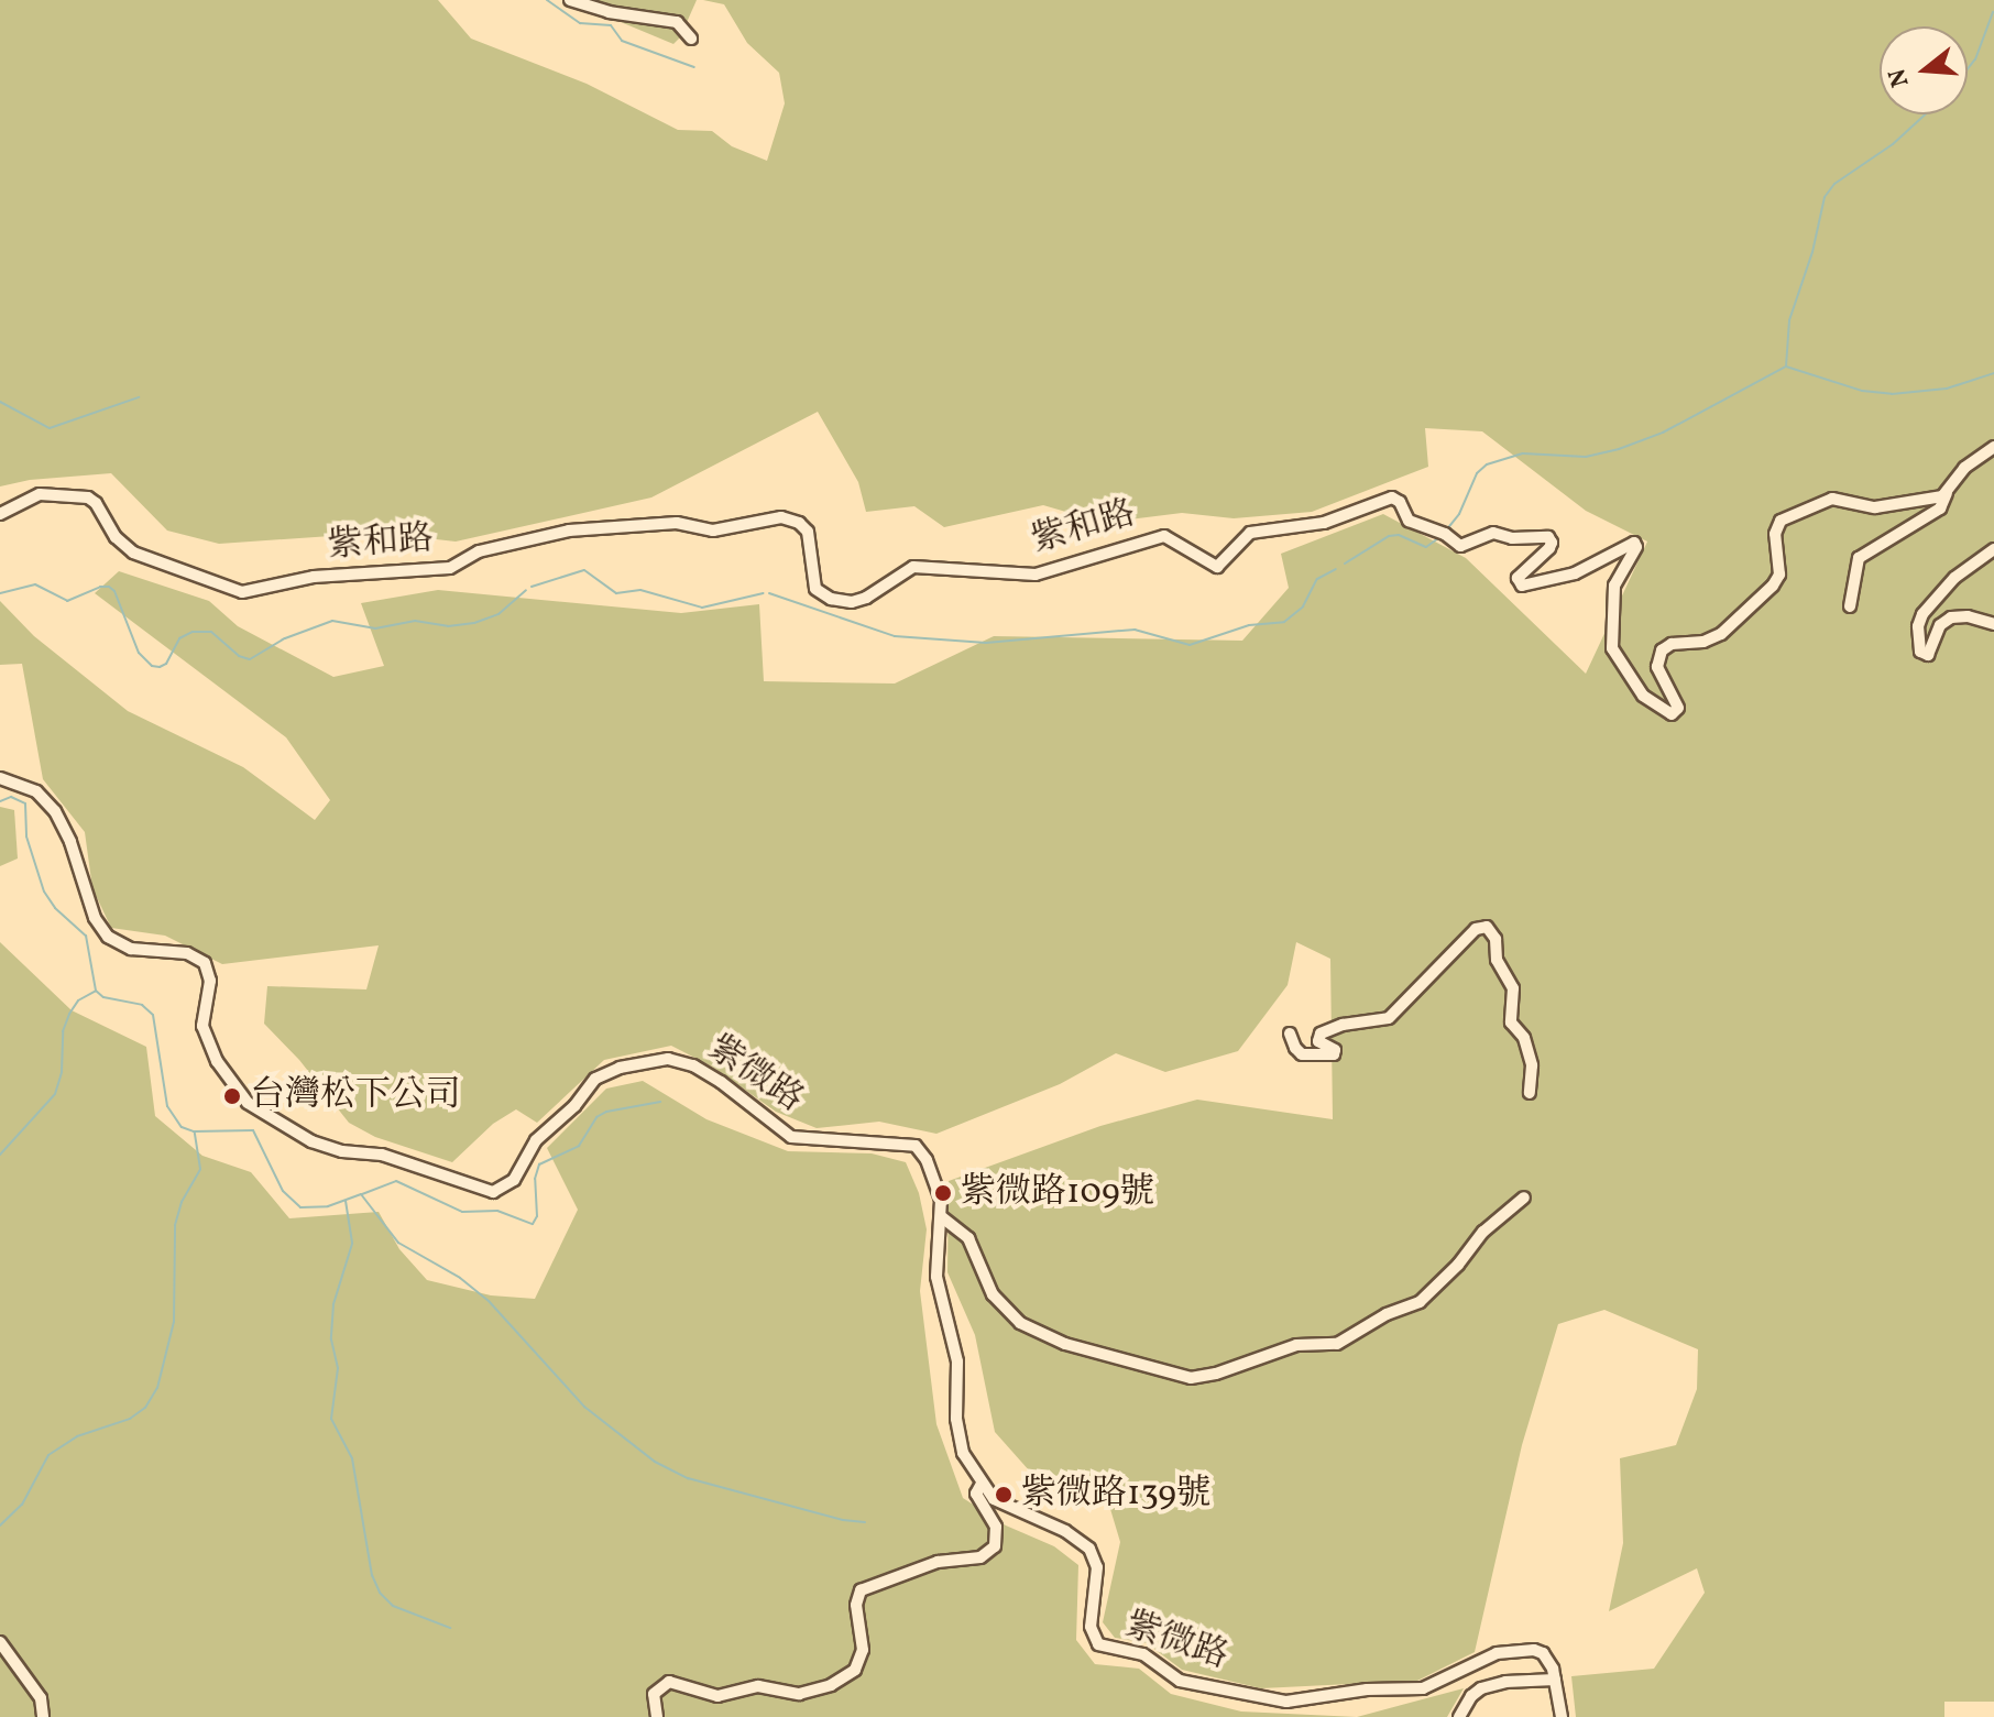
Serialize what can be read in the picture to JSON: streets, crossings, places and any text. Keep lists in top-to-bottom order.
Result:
{
  "streets": {
    "street": ["紫和路", "紫微路"]
  },
  "places": ["台灣松下公司", "紫微路109號", "紫微路139號"],
  "north": "left"
}
